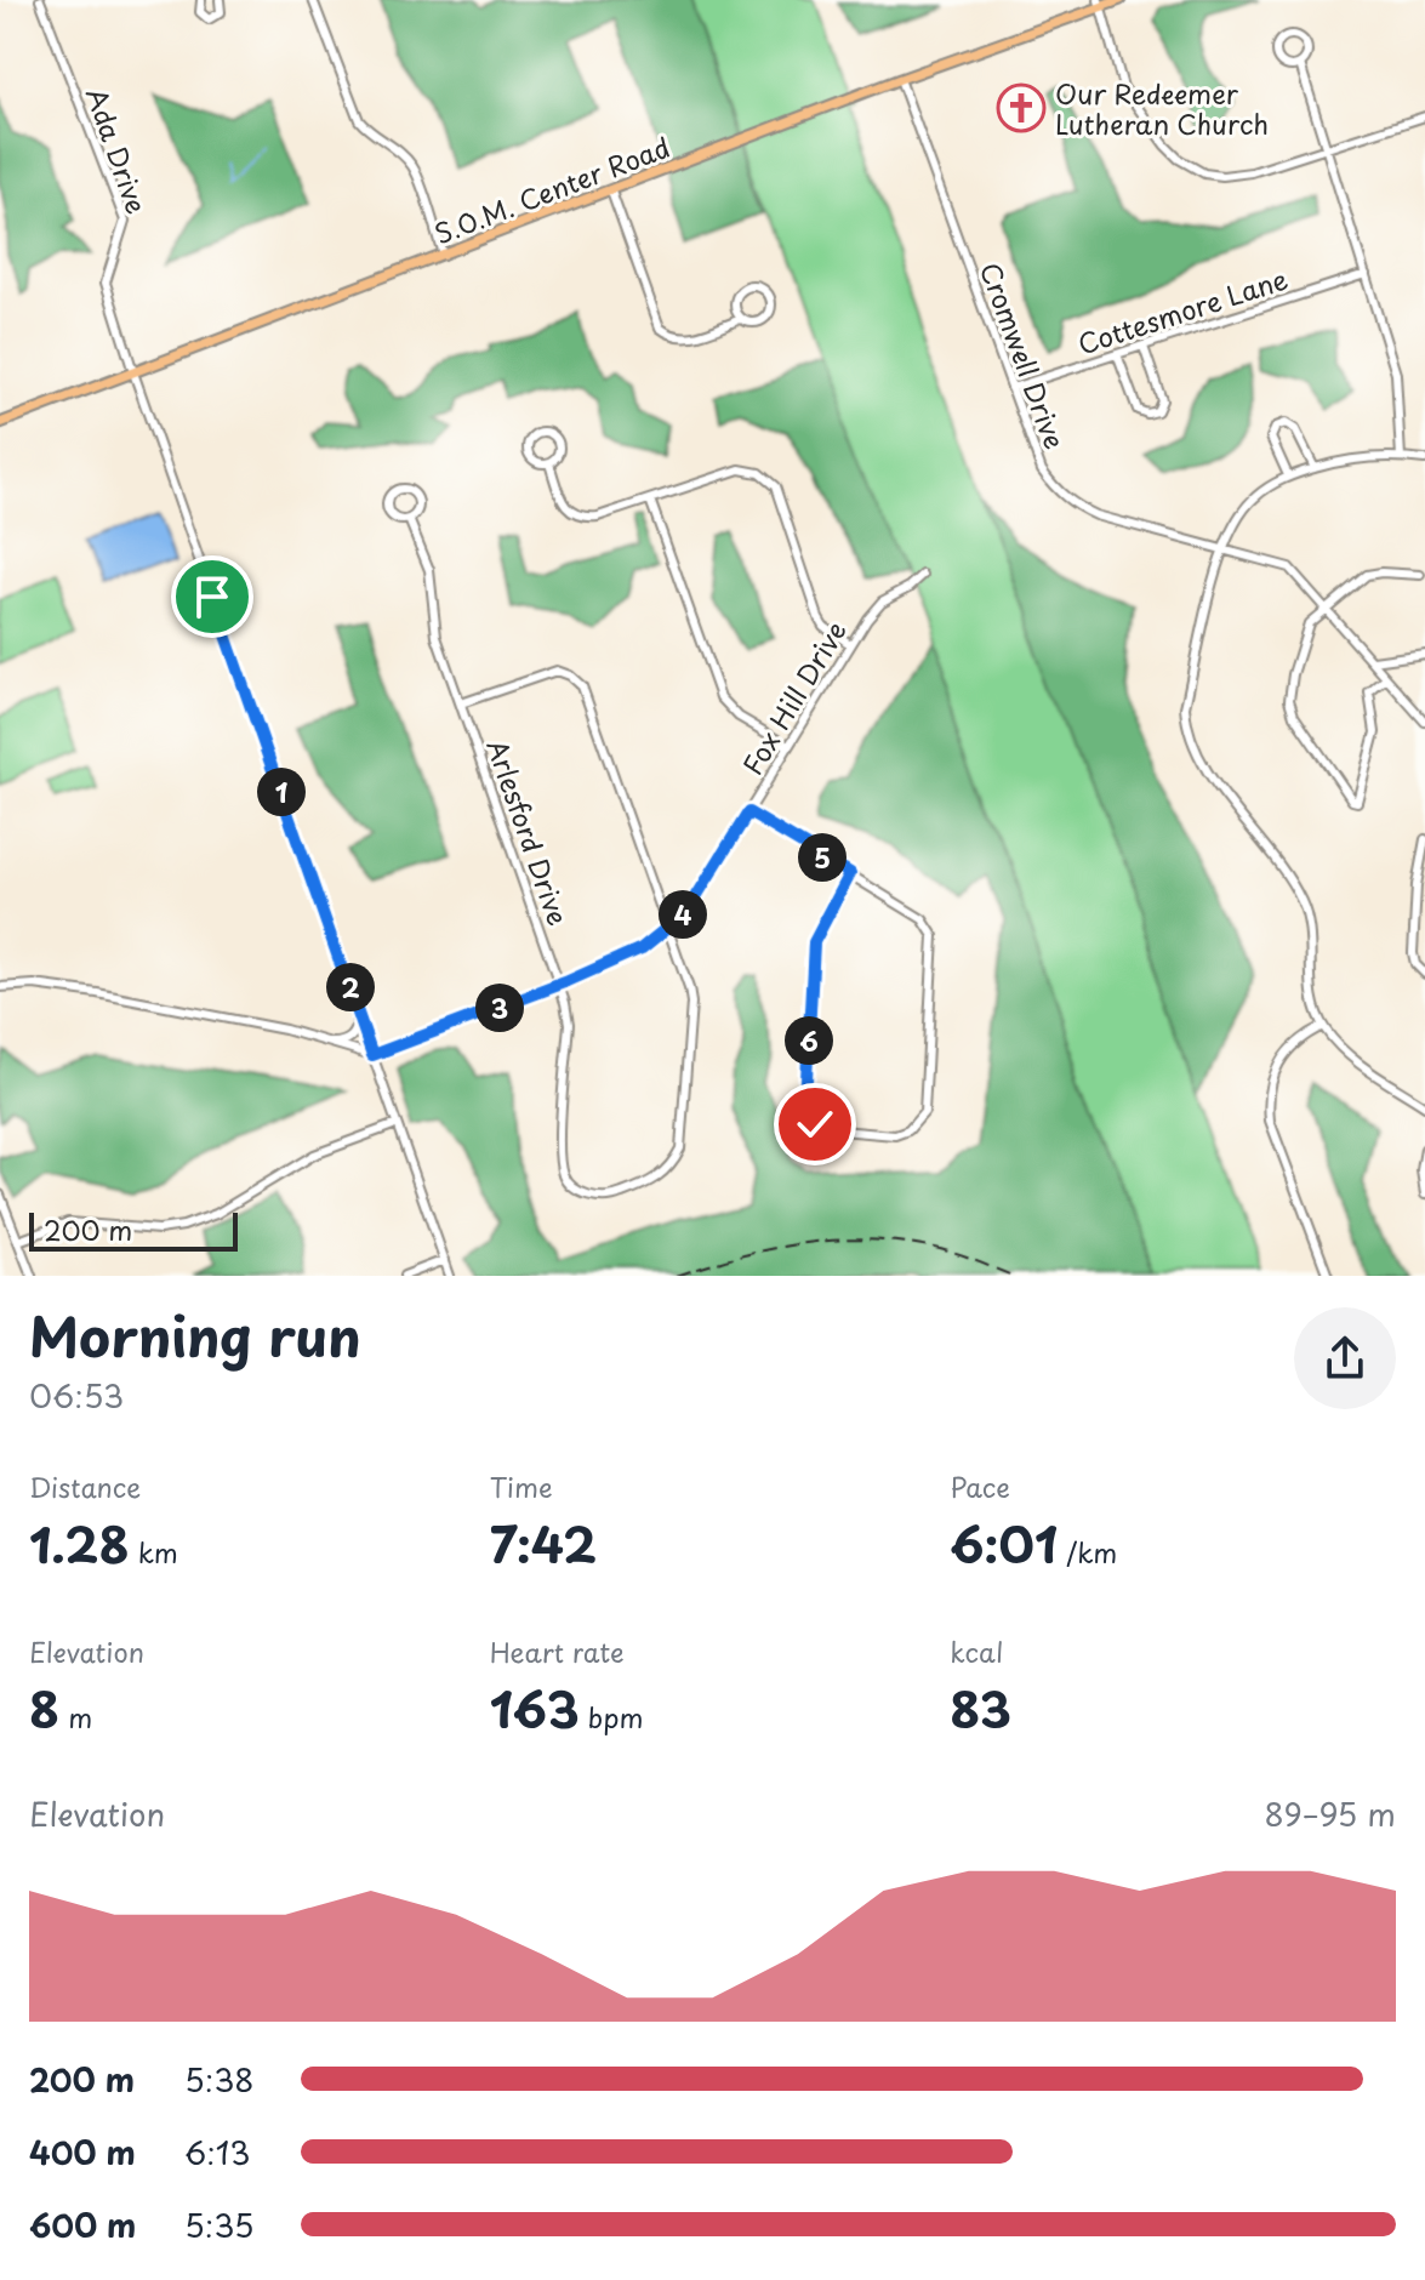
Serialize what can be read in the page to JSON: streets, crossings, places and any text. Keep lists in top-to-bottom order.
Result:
{
  "streets": {
    "main road": ["S.O.M. Center Road"],
    "street": [
      "Ada Drive",
      "Cottesmore Lane",
      "Cromwell Drive",
      "Fox Hill Drive",
      "Arlesford Drive"
    ]
  },
  "crossings": [
    ["Ada Drive", "S.O.M. Center Road"],
    ["Ada Drive", "Fox Hill Drive"],
    ["S.O.M. Center Road", "Cromwell Drive"],
    ["Cottesmore Lane", "Cromwell Drive"],
    ["Fox Hill Drive", "Arlesford Drive"]
  ],
  "places": {
    "church": ["Our Redeemer Lutheran Church"]
  },
  "scale_bar": "200 m",
  "page": {
    "pins": [
      "1",
      "5",
      "4",
      "2",
      "3",
      "6"
    ],
    "scale": "200 m",
    "heading": ["Morning run", "06:53"],
    "stats": [
      ["Distance", "1.28 km"],
      ["Time", "7:42"],
      ["Pace", "6:01 /km"],
      ["Elevation", "8 m"],
      ["Heart rate", "163 bpm"],
      ["kcal", "83"]
    ],
    "chart": ["Elevation", "89–95 m"],
    "list": [
      {
        "name": "200 m",
        "note": "5:38"
      },
      {
        "name": "400 m",
        "note": "6:13"
      },
      {
        "name": "600 m",
        "note": "5:35"
      }
    ]
  }
}
